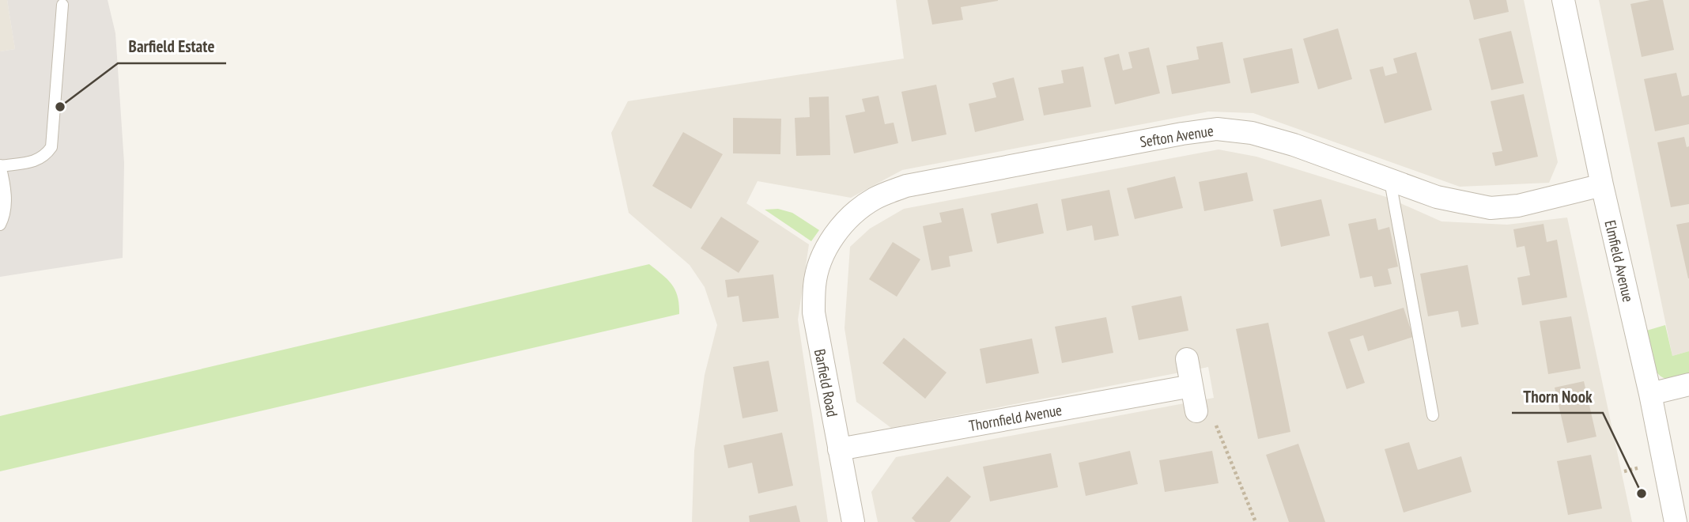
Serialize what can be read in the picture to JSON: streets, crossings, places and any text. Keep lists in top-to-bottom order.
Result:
{
  "streets": {
    "street": [
      "Sefton Avenue",
      "Elmfield Avenue",
      "Barfield Road",
      "Thornfield Avenue"
    ]
  },
  "crossings": [
    ["Sefton Avenue", "Elmfield Avenue"],
    ["Sefton Avenue", "Barfield Road"],
    ["Barfield Road", "Thornfield Avenue"]
  ],
  "places": ["Barfield Estate", "Thorn Nook"]
}
